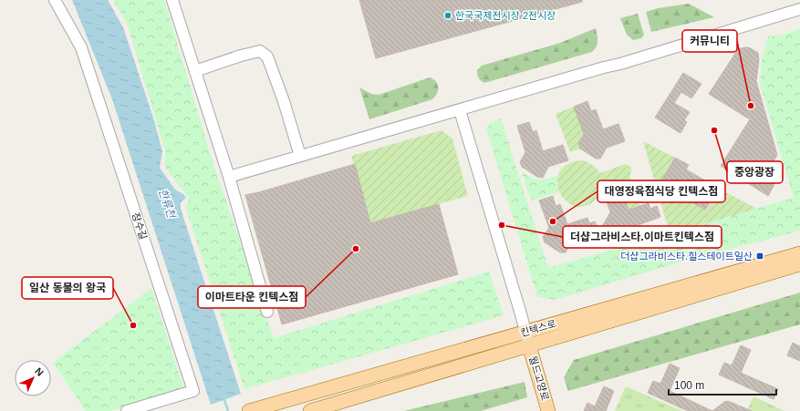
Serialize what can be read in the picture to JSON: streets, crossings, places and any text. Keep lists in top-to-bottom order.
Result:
{
  "streets": {
    "main road": ["킨텍스로", "월드고양로"],
    "street": ["장수길"]
  },
  "crossings": [
    ["킨텍스로", "월드고양로"]
  ],
  "water": ["한류천"],
  "places": {
    "other": [
      "한국국제전시장 2전시장",
      "커뮤니티",
      "중앙광장",
      "대영정육점식당 킨텍스점",
      "더샵그라비스타.이마트킨텍스점",
      "이마트타운 킨텍스점",
      "일산 동물의 왕국"
    ],
    "transit": ["더샵그라비스타.힐스테이트일산"]
  },
  "scale_bar": "100 m",
  "north": "top right"
}
